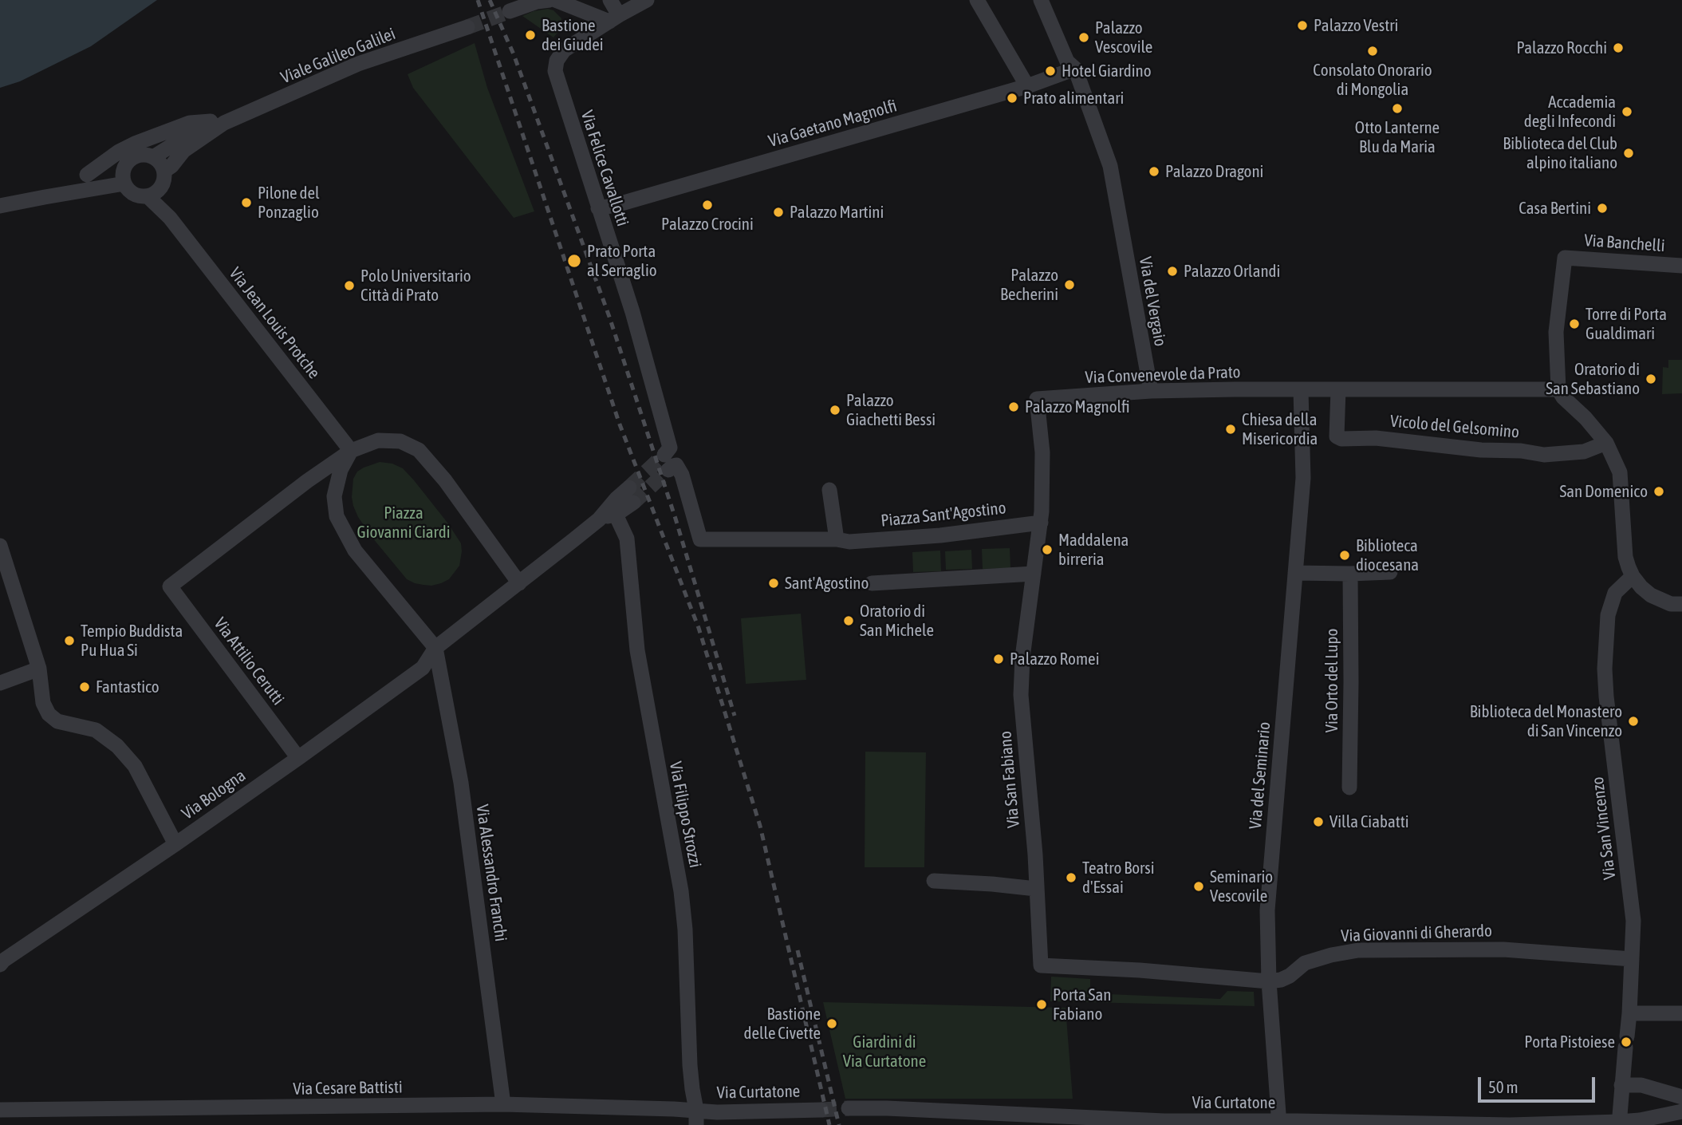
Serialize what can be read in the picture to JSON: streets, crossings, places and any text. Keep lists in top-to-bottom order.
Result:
{
  "streets": {
    "street": [
      "Viale Galileo Galilei",
      "Via Gaetano Magnolfi",
      "Via Felice Cavallotti",
      "Via Banchelli",
      "Via del Vergaio",
      "Via Jean Louis Protche",
      "Via Convenevole da Prato",
      "Vicolo del Gelsomino",
      "Piazza Sant'Agostino",
      "Via Attilio Cerutti",
      "Via Orto del Lupo",
      "Via del Seminario",
      "Via San Fabiano",
      "Via Bologna",
      "Via Filippo Strozzi",
      "Via San Vincenzo",
      "Via Alessandro Franchi",
      "Via Giovanni di Gherardo",
      "Via Cesare Battisti",
      "Via Curtatone"
    ]
  },
  "crossings": [
    ["Via Gaetano Magnolfi", "Via Felice Cavallotti"],
    ["Via Gaetano Magnolfi", "Via del Vergaio"],
    ["Via del Vergaio", "Via Convenevole da Prato"],
    ["Via Jean Louis Protche", "Via Attilio Cerutti"],
    ["Via Convenevole da Prato", "Vicolo del Gelsomino"],
    ["Via Convenevole da Prato", "Piazza Sant'Agostino"],
    ["Via Convenevole da Prato", "Via del Seminario"],
    ["Via Attilio Cerutti", "Via Bologna"],
    ["Via del Seminario", "Via Giovanni di Gherardo"],
    ["Via del Seminario", "Via Curtatone"],
    ["Via San Fabiano", "Via Giovanni di Gherardo"],
    ["Via Bologna", "Via Alessandro Franchi"],
    ["Via Filippo Strozzi", "Via Cesare Battisti"],
    ["Via Filippo Strozzi", "Via Curtatone"],
    ["Via San Vincenzo", "Via Giovanni di Gherardo"],
    ["Via San Vincenzo", "Via Curtatone"],
    ["Via Alessandro Franchi", "Via Cesare Battisti"],
    ["Via Cesare Battisti", "Via Curtatone"]
  ],
  "parks": ["Piazza Giovanni Ciardi", "Giardini di Via Curtatone"],
  "places": [
    "Palazzo Vestri",
    "Bastione dei Giudei",
    "Palazzo Vescovile",
    "Palazzo Rocchi",
    "Consolato Onorario di Mongolia",
    "Hotel Giardino",
    "Prato alimentari",
    "Otto Lanterne Blu da Maria",
    "Accademia degli Infecondi",
    "Biblioteca del Club alpino italiano",
    "Palazzo Dragoni",
    "Pilone del Ponzaglio",
    "Palazzo Crocini",
    "Casa Bertini",
    "Palazzo Martini",
    "Prato Porta al Serraglio",
    "Palazzo Orlandi",
    "Palazzo Becherini",
    "Polo Universitario Città di Prato",
    "Torre di Porta Gualdimari",
    "Oratorio di San Sebastiano",
    "Palazzo Magnolfi",
    "Palazzo Giachetti Bessi",
    "Chiesa della Misericordia",
    "San Domenico",
    "Maddalena birreria",
    "Biblioteca diocesana",
    "Sant'Agostino",
    "Oratorio di San Michele",
    "Tempio Buddista Pu Hua Si",
    "Palazzo Romei",
    "Fantastico",
    "Biblioteca del Monastero di San Vincenzo",
    "Villa Ciabatti",
    "Teatro Borsi d'Essai",
    "Seminario Vescovile",
    "Porta San Fabiano",
    "Bastione delle Civette",
    "Porta Pistoiese"
  ],
  "scale_bar": "50 m"
}
